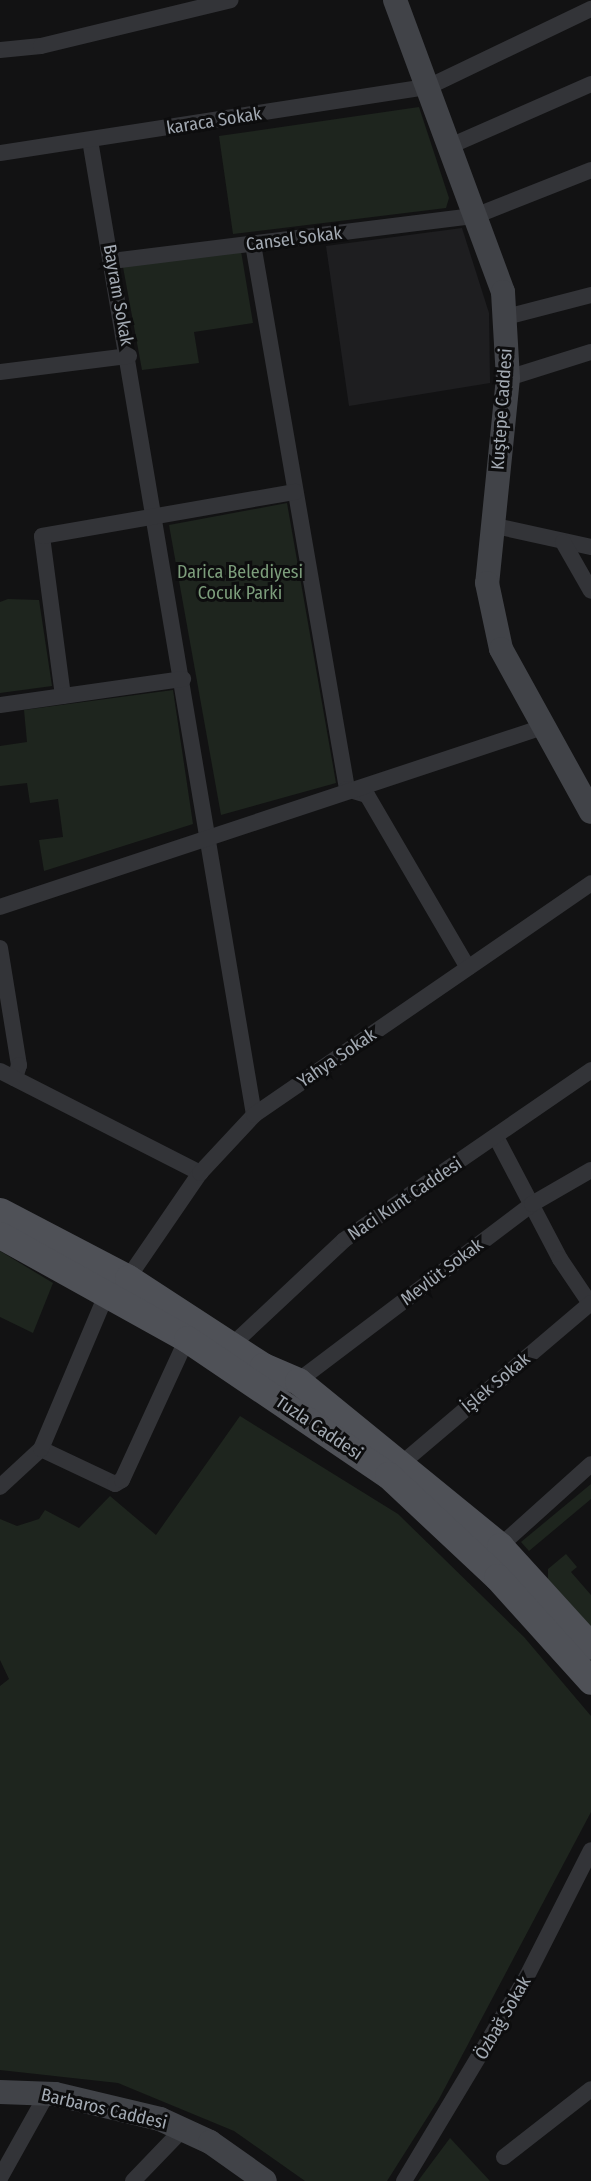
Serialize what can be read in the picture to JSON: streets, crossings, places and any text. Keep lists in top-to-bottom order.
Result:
{
  "streets": {
    "main road": ["Tuzla Caddesi"],
    "street": [
      "karaca Sokak",
      "Cansel Sokak",
      "Bayram Sokak",
      "Kuştepe Caddesi",
      "Yahya Sokak",
      "Naci Kunt Caddesi",
      "Mevlüt Sokak",
      "İşlek Sokak",
      "Özbağ Sokak",
      "Barbaros Caddesi"
    ]
  },
  "crossings": [
    ["karaca Sokak", "Bayram Sokak"],
    ["karaca Sokak", "Kuştepe Caddesi"],
    ["Cansel Sokak", "Bayram Sokak"],
    ["Cansel Sokak", "Kuştepe Caddesi"],
    ["Yahya Sokak", "Tuzla Caddesi"],
    ["Naci Kunt Caddesi", "Tuzla Caddesi"],
    ["Mevlüt Sokak", "Tuzla Caddesi"],
    ["İşlek Sokak", "Tuzla Caddesi"]
  ],
  "parks": ["Darica Belediyesi Cocuk Parki"]
}
